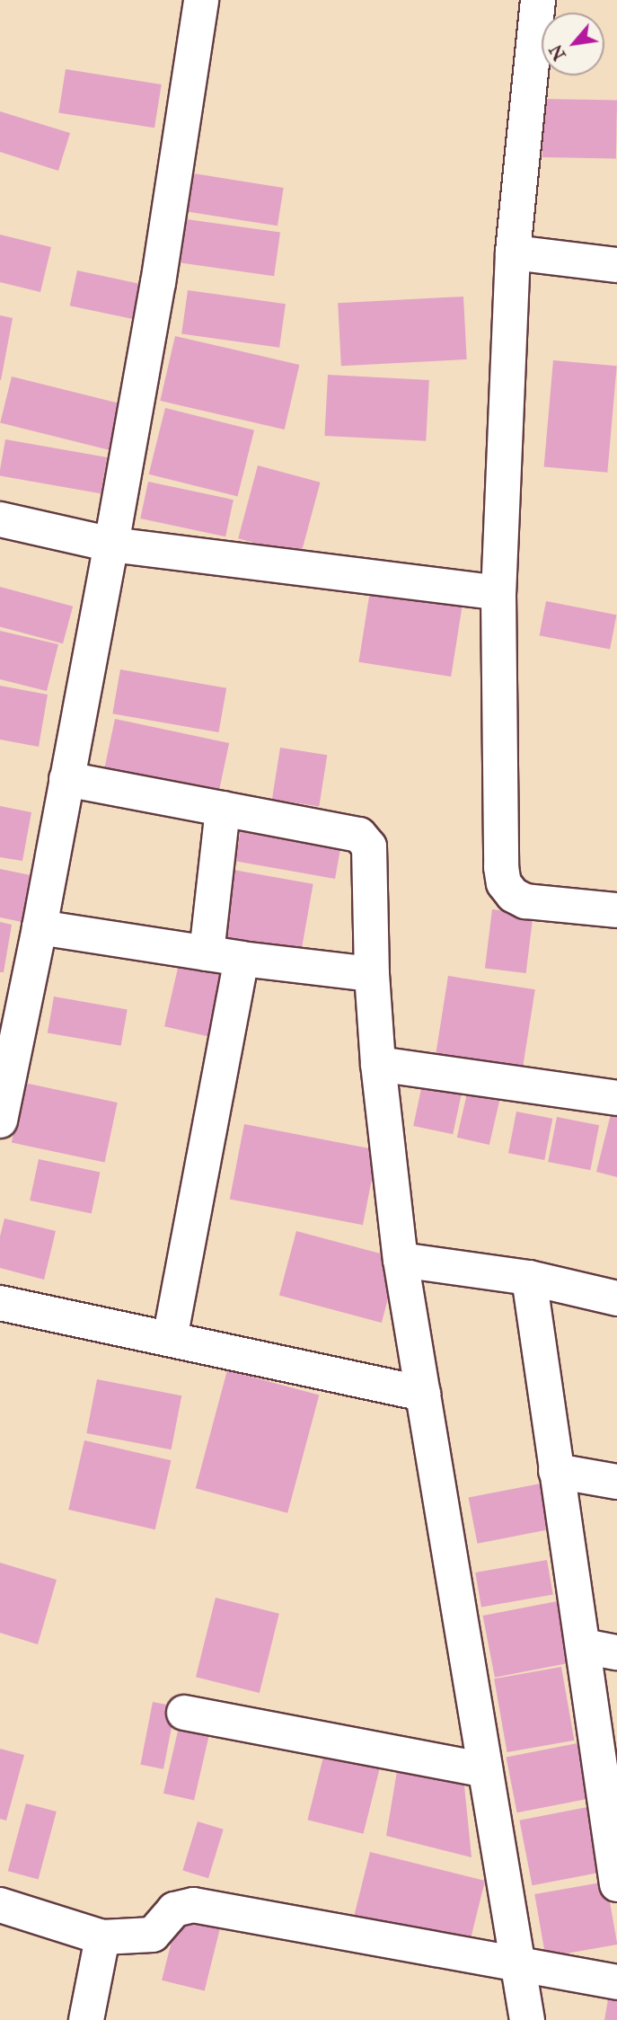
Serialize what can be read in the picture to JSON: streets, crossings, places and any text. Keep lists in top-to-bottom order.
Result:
{
  "north": "bottom left"
}
